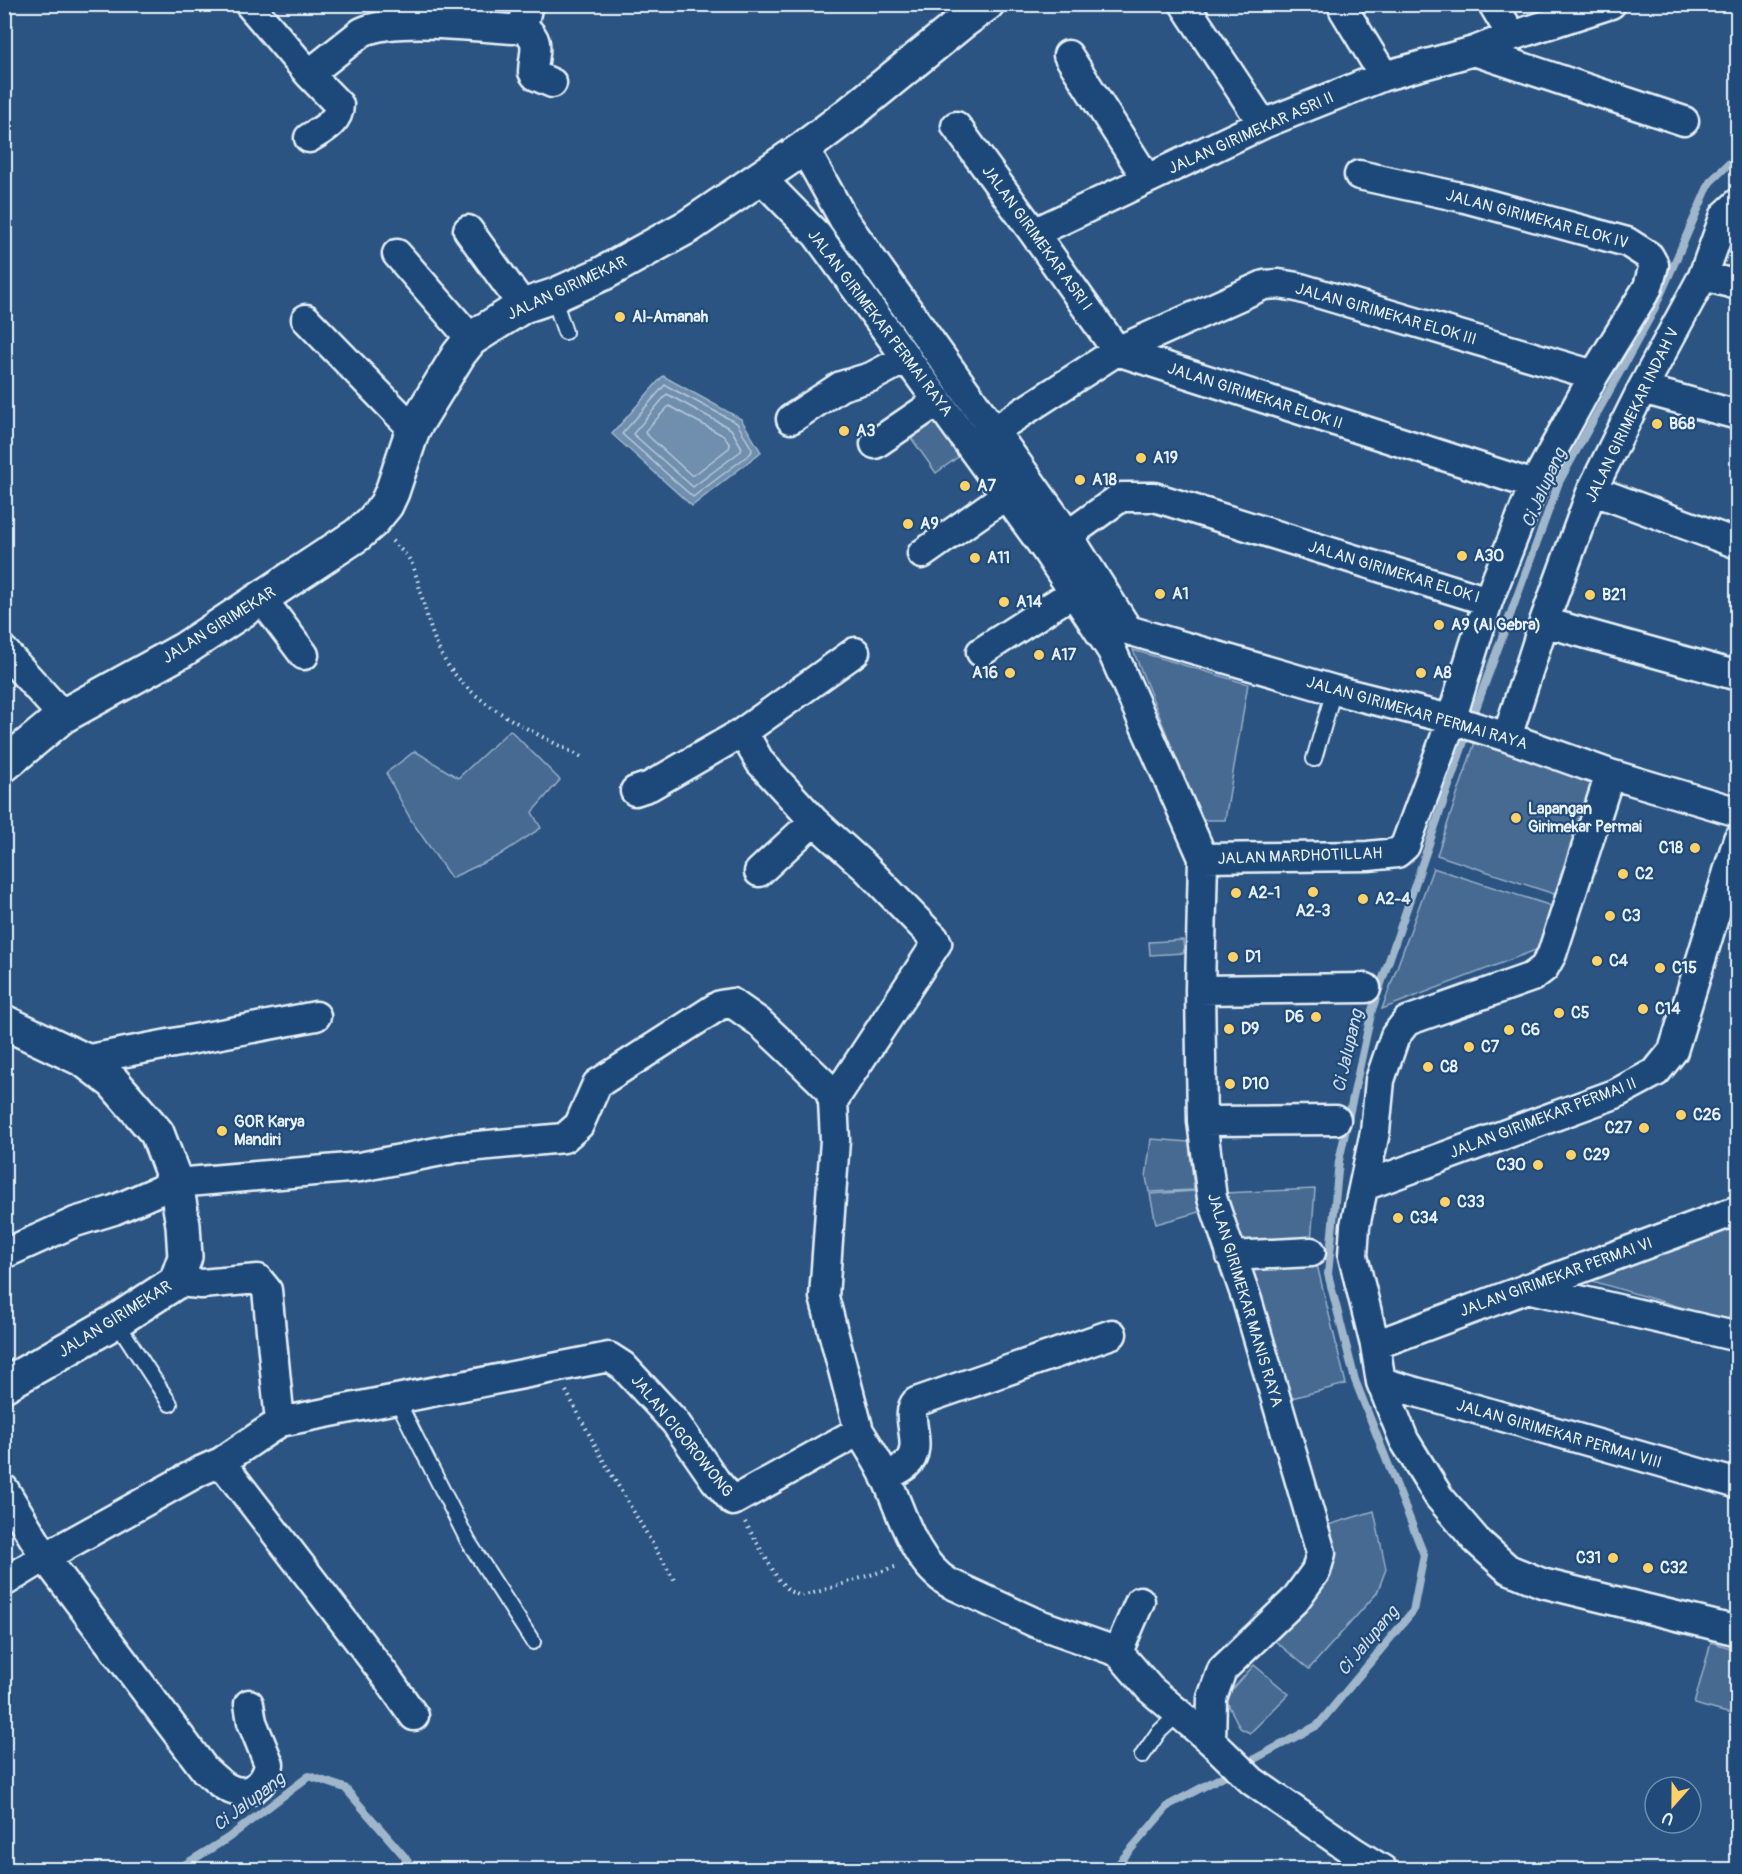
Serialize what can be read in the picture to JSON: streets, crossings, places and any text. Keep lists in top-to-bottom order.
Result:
{
  "streets": {
    "street": [
      "JALAN GIRIMEKAR ASRI II",
      "JALAN GIRIMEKAR ELOK IV",
      "JALAN GIRIMEKAR ASRI I",
      "JALAN GIRIMEKAR",
      "JALAN GIRIMEKAR ELOK III",
      "JALAN GIRIMEKAR PERMAI RAYA",
      "JALAN GIRIMEKAR ELOK II",
      "JALAN GIRIMEKAR INDAH V",
      "JALAN GIRIMEKAR ELOK I",
      "JALAN MARDHOTILLAH",
      "JALAN GIRIMEKAR PERMAI II",
      "JALAN GIRIMEKAR PERMAI VI",
      "JALAN GIRIMEKAR MANIS RAYA",
      "JALAN GIRIMEKAR PERMAI VIII",
      "JALAN CIGOROWONG"
    ]
  },
  "crossings": [
    ["JALAN GIRIMEKAR ASRI II", "JALAN GIRIMEKAR ASRI I"],
    ["JALAN GIRIMEKAR ELOK IV", "JALAN GIRIMEKAR ELOK III"],
    ["JALAN GIRIMEKAR ELOK IV", "JALAN GIRIMEKAR ELOK I"],
    ["JALAN GIRIMEKAR ASRI I", "JALAN GIRIMEKAR ELOK III"],
    ["JALAN GIRIMEKAR ASRI I", "JALAN GIRIMEKAR ELOK II"],
    ["JALAN GIRIMEKAR", "JALAN GIRIMEKAR PERMAI RAYA"],
    ["JALAN GIRIMEKAR ELOK III", "JALAN GIRIMEKAR ELOK II"],
    ["JALAN GIRIMEKAR ELOK III", "JALAN GIRIMEKAR ELOK I"],
    ["JALAN GIRIMEKAR PERMAI RAYA", "JALAN GIRIMEKAR INDAH V"],
    ["JALAN GIRIMEKAR PERMAI RAYA", "JALAN GIRIMEKAR ELOK I"],
    ["JALAN GIRIMEKAR PERMAI RAYA", "JALAN MARDHOTILLAH"],
    ["JALAN GIRIMEKAR PERMAI RAYA", "JALAN GIRIMEKAR MANIS RAYA"],
    ["JALAN GIRIMEKAR ELOK II", "JALAN GIRIMEKAR ELOK I"],
    ["JALAN GIRIMEKAR INDAH V", "JALAN MARDHOTILLAH"],
    ["JALAN MARDHOTILLAH", "JALAN GIRIMEKAR MANIS RAYA"]
  ],
  "water": ["Ci Jalupang"],
  "places": [
    "Al-Amanah",
    "B68",
    "A3",
    "A19",
    "A18",
    "A7",
    "A9",
    "A30",
    "A11",
    "A1",
    "B21",
    "A14",
    "A9 (Al Gebra)",
    "A17",
    "A16",
    "A8",
    "Lapangan Girimekar Permai",
    "C18",
    "C2",
    "A2-3",
    "A2-1",
    "A2-4",
    "C3",
    "D1",
    "C4",
    "C15",
    "C14",
    "C5",
    "D6",
    "D9",
    "C6",
    "C7",
    "C8",
    "D10",
    "C26",
    "C27",
    "GOR Karya Mandiri",
    "C29",
    "C30",
    "C33",
    "C34",
    "C31",
    "C32"
  ],
  "north": "bottom"
}
